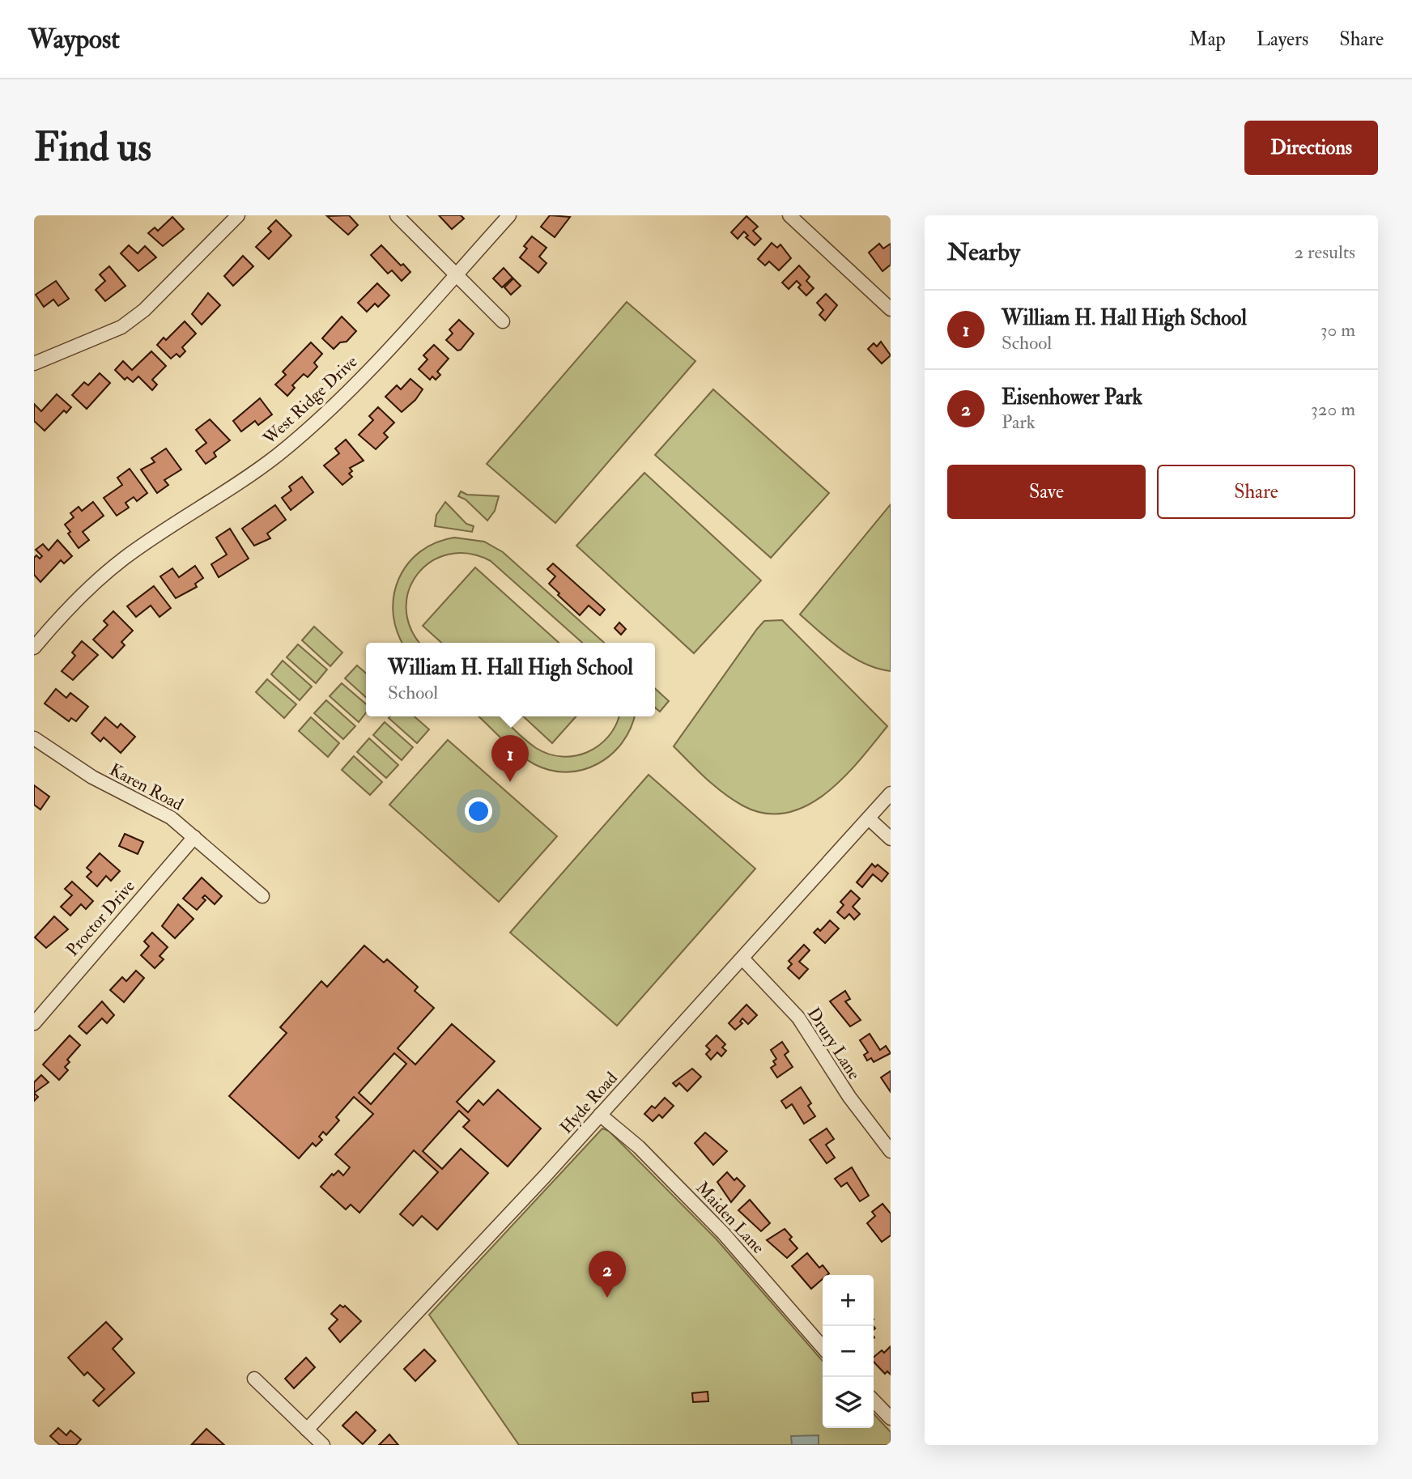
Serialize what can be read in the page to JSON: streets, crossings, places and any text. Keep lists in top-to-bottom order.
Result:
{
  "streets": {
    "street": [
      "West Ridge Drive",
      "Karen Road",
      "Proctor Drive",
      "Drury Lane",
      "Hyde Road",
      "Maiden Lane"
    ]
  },
  "crossings": [
    ["Karen Road", "Proctor Drive"],
    ["Drury Lane", "Hyde Road"],
    ["Hyde Road", "Maiden Lane"]
  ],
  "page": {
    "header": "Waypost",
    "nav": ["Map", "Layers", "Share"],
    "buttons": [
      "Directions",
      ["Save", "Share"]
    ],
    "title": "Find us",
    "heading": ["Nearby", "2 results"],
    "list": [
      {
        "mark": "1",
        "name": "William H. Hall High School",
        "note": "School",
        "value": "30 m"
      },
      {
        "mark": "2",
        "name": "Eisenhower Park",
        "note": "Park",
        "value": "320 m"
      }
    ],
    "popup": ["William H. Hall High School", "School"],
    "pins": ["1", "2"],
    "map_buttons": ["+", "−"]
  }
}
